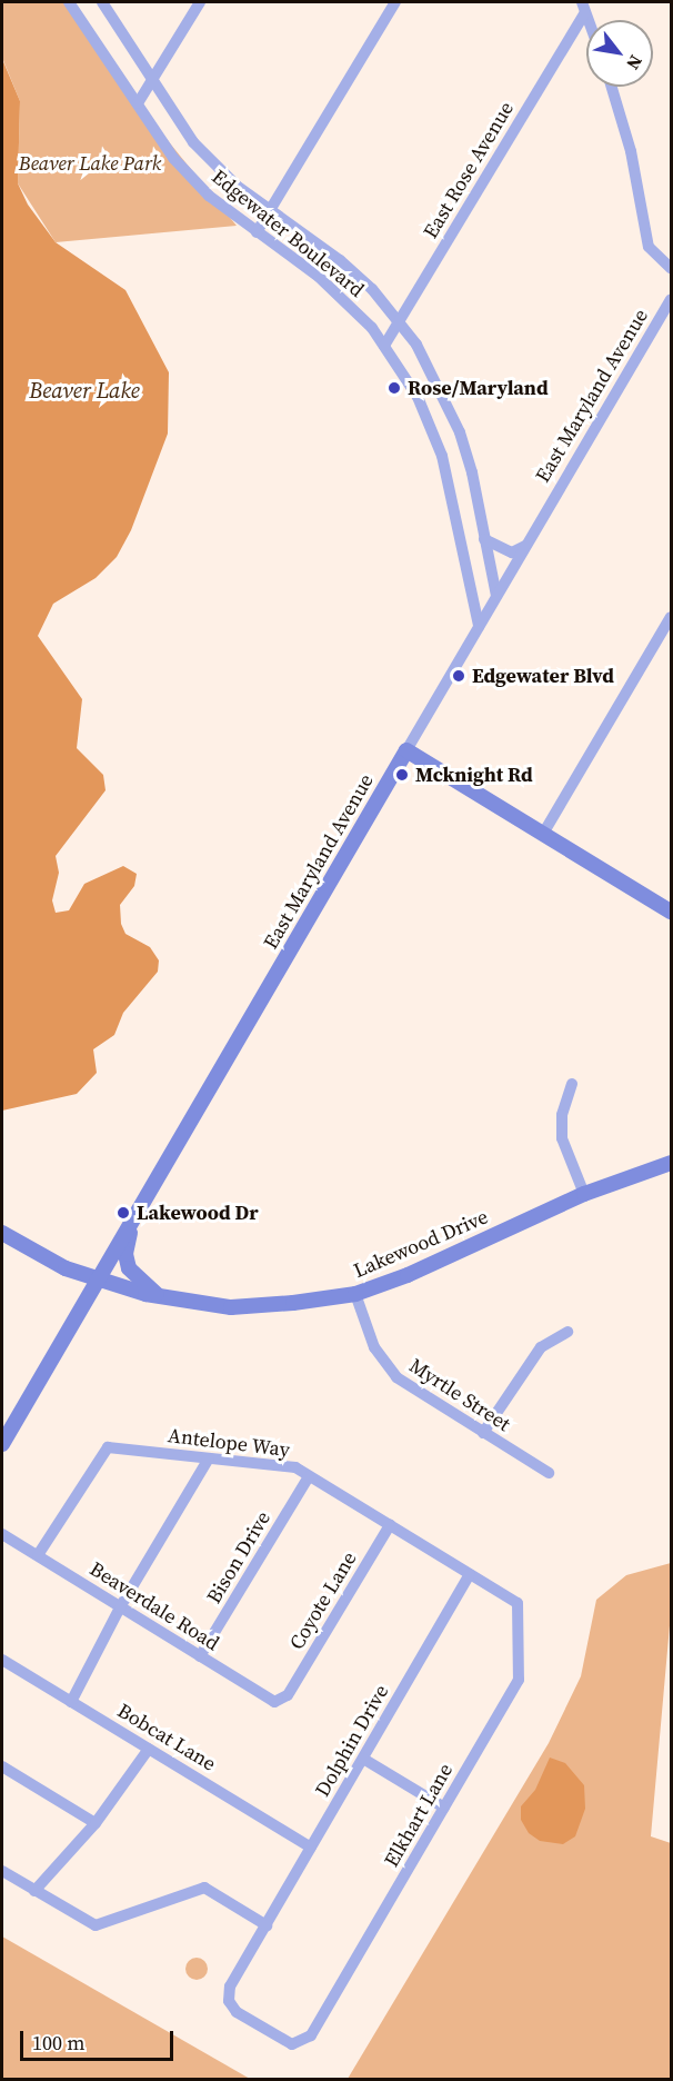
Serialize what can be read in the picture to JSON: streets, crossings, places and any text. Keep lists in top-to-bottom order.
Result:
{
  "streets": {
    "street": [
      "East Rose Avenue",
      "Edgewater Boulevard",
      "East Maryland Avenue",
      "Lakewood Drive",
      "Myrtle Street",
      "Antelope Way",
      "Bison Drive",
      "Coyote Lane",
      "Beaverdale Road",
      "Bobcat Lane",
      "Dolphin Drive",
      "Elkhart Lane"
    ]
  },
  "crossings": [
    ["East Rose Avenue", "Edgewater Boulevard"],
    ["Edgewater Boulevard", "East Maryland Avenue"],
    ["East Maryland Avenue", "Lakewood Drive"],
    ["Lakewood Drive", "Myrtle Street"],
    ["Antelope Way", "Bison Drive"],
    ["Antelope Way", "Coyote Lane"],
    ["Antelope Way", "Beaverdale Road"],
    ["Antelope Way", "Dolphin Drive"],
    ["Antelope Way", "Elkhart Lane"],
    ["Bison Drive", "Beaverdale Road"],
    ["Coyote Lane", "Beaverdale Road"],
    ["Bobcat Lane", "Dolphin Drive"],
    ["Dolphin Drive", "Elkhart Lane"]
  ],
  "water": ["Beaver Lake"],
  "parks": ["Beaver Lake Park"],
  "places": [
    "Rose/Maryland",
    "Edgewater Blvd",
    "Mcknight Rd",
    "Lakewood Dr"
  ],
  "scale_bar": "100 m",
  "north": "bottom right"
}
